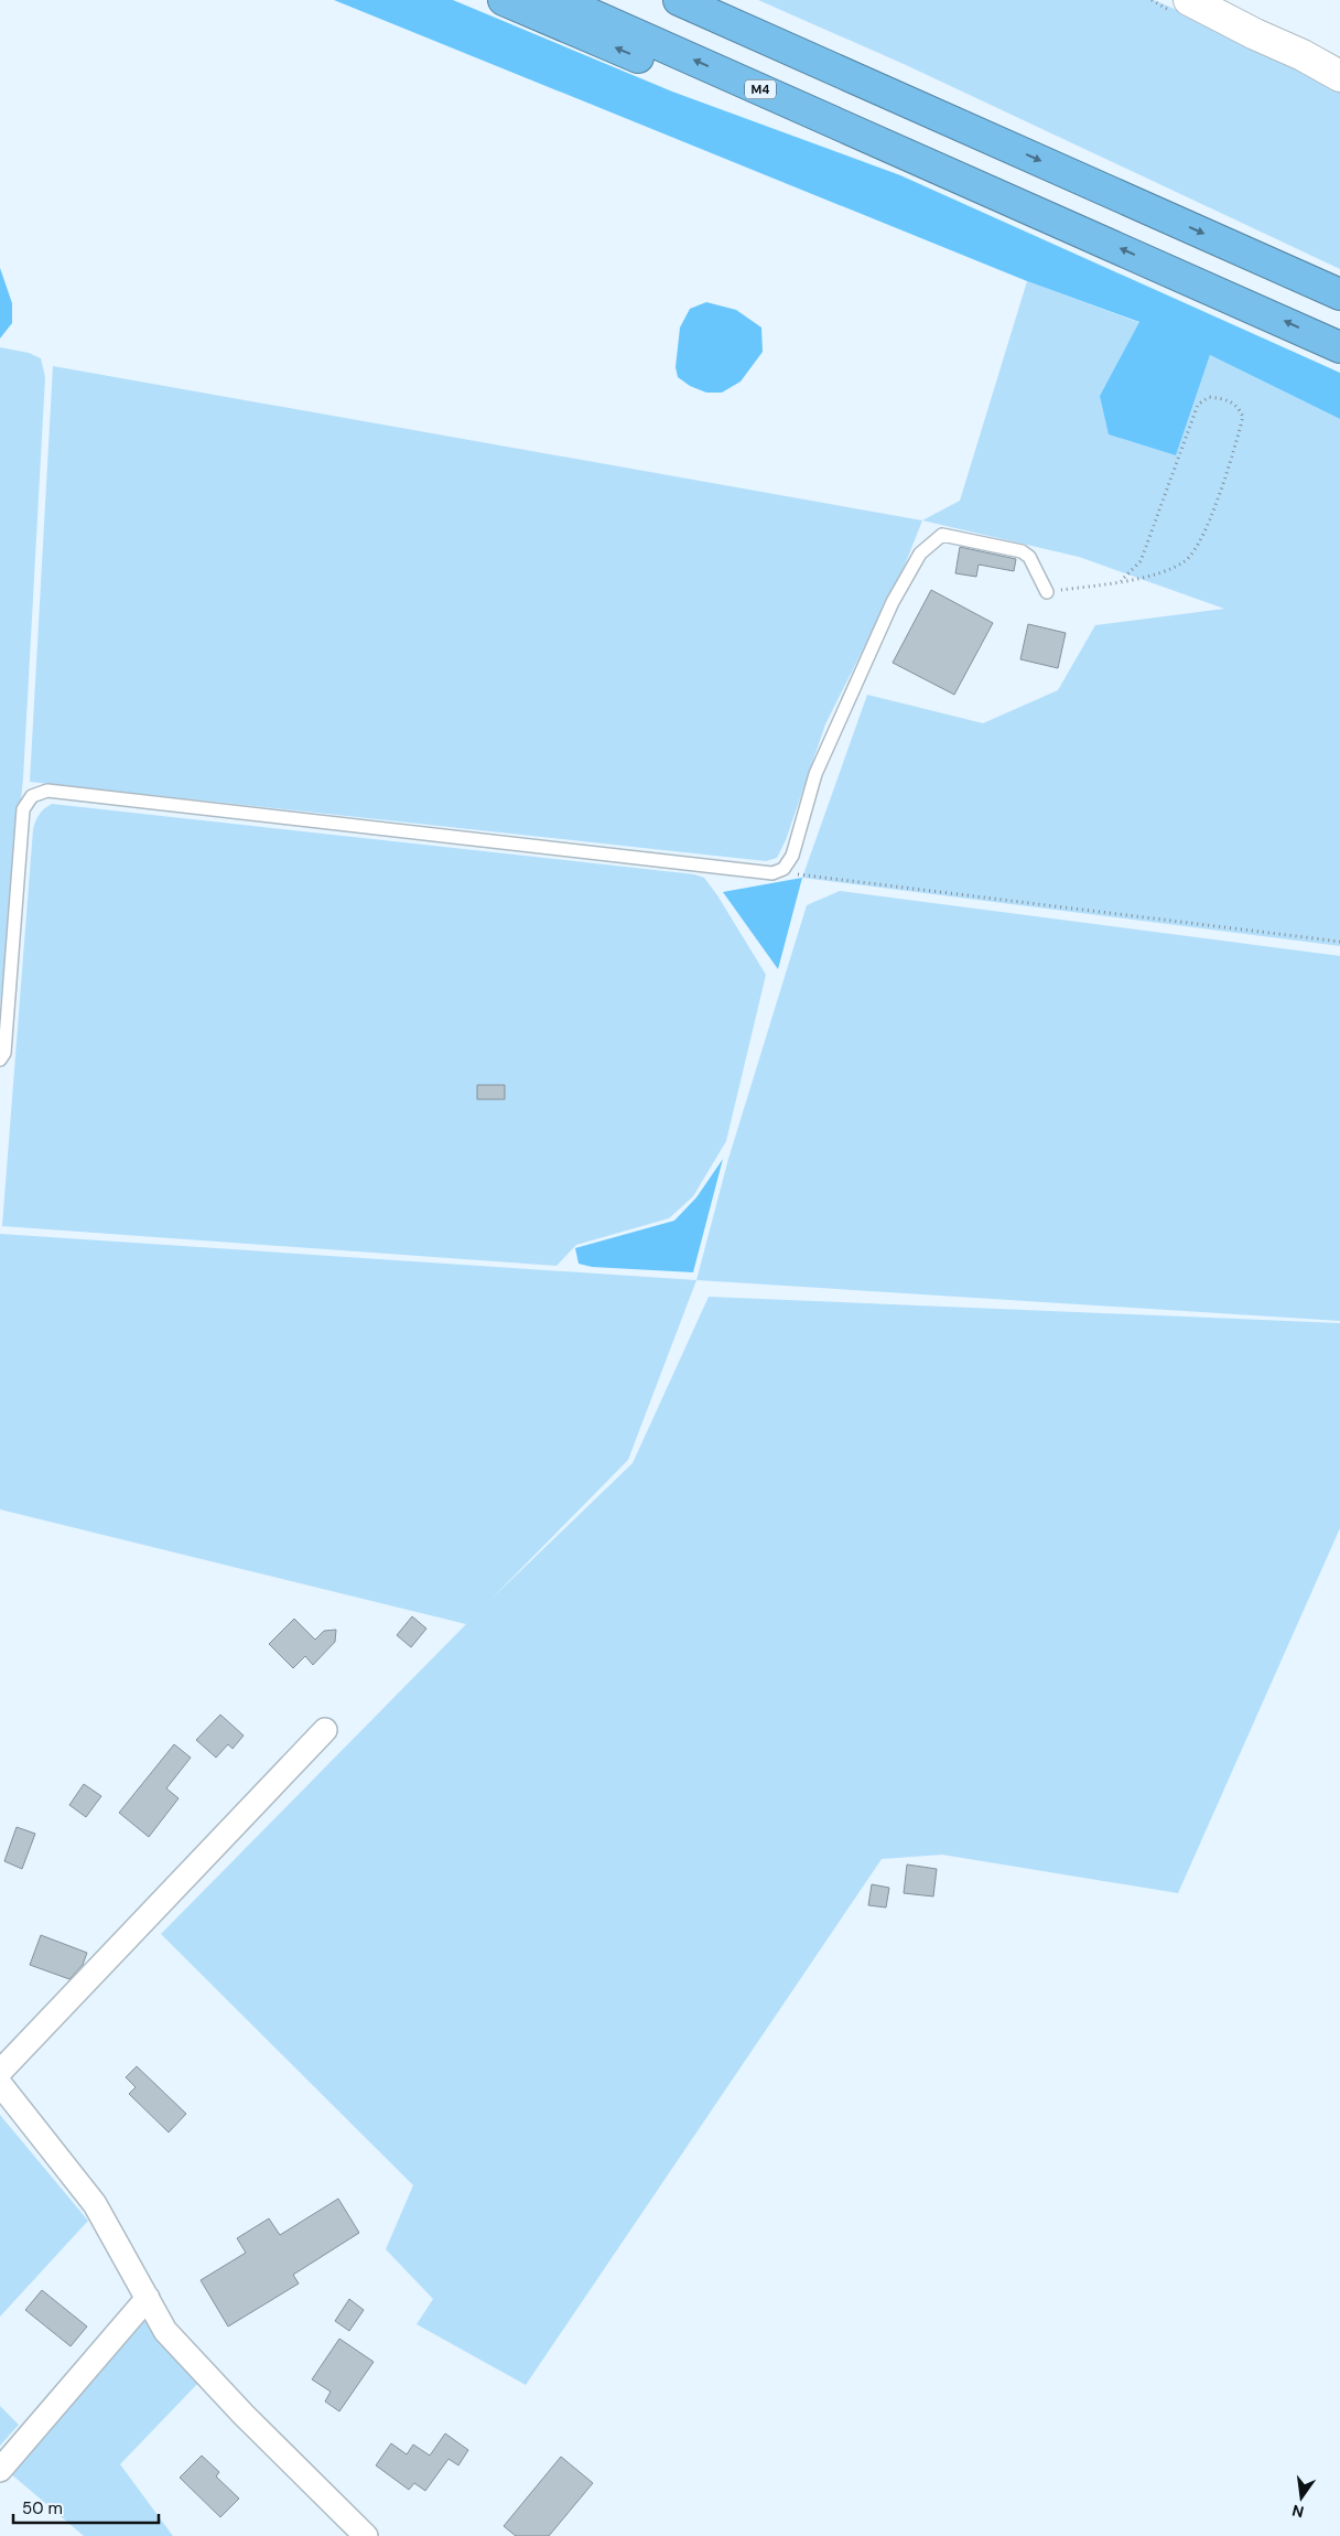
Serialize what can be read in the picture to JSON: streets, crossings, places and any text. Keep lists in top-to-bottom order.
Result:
{
  "streets": {
    "highway": ["M4"]
  },
  "scale_bar": "50 m",
  "north": "bottom"
}
